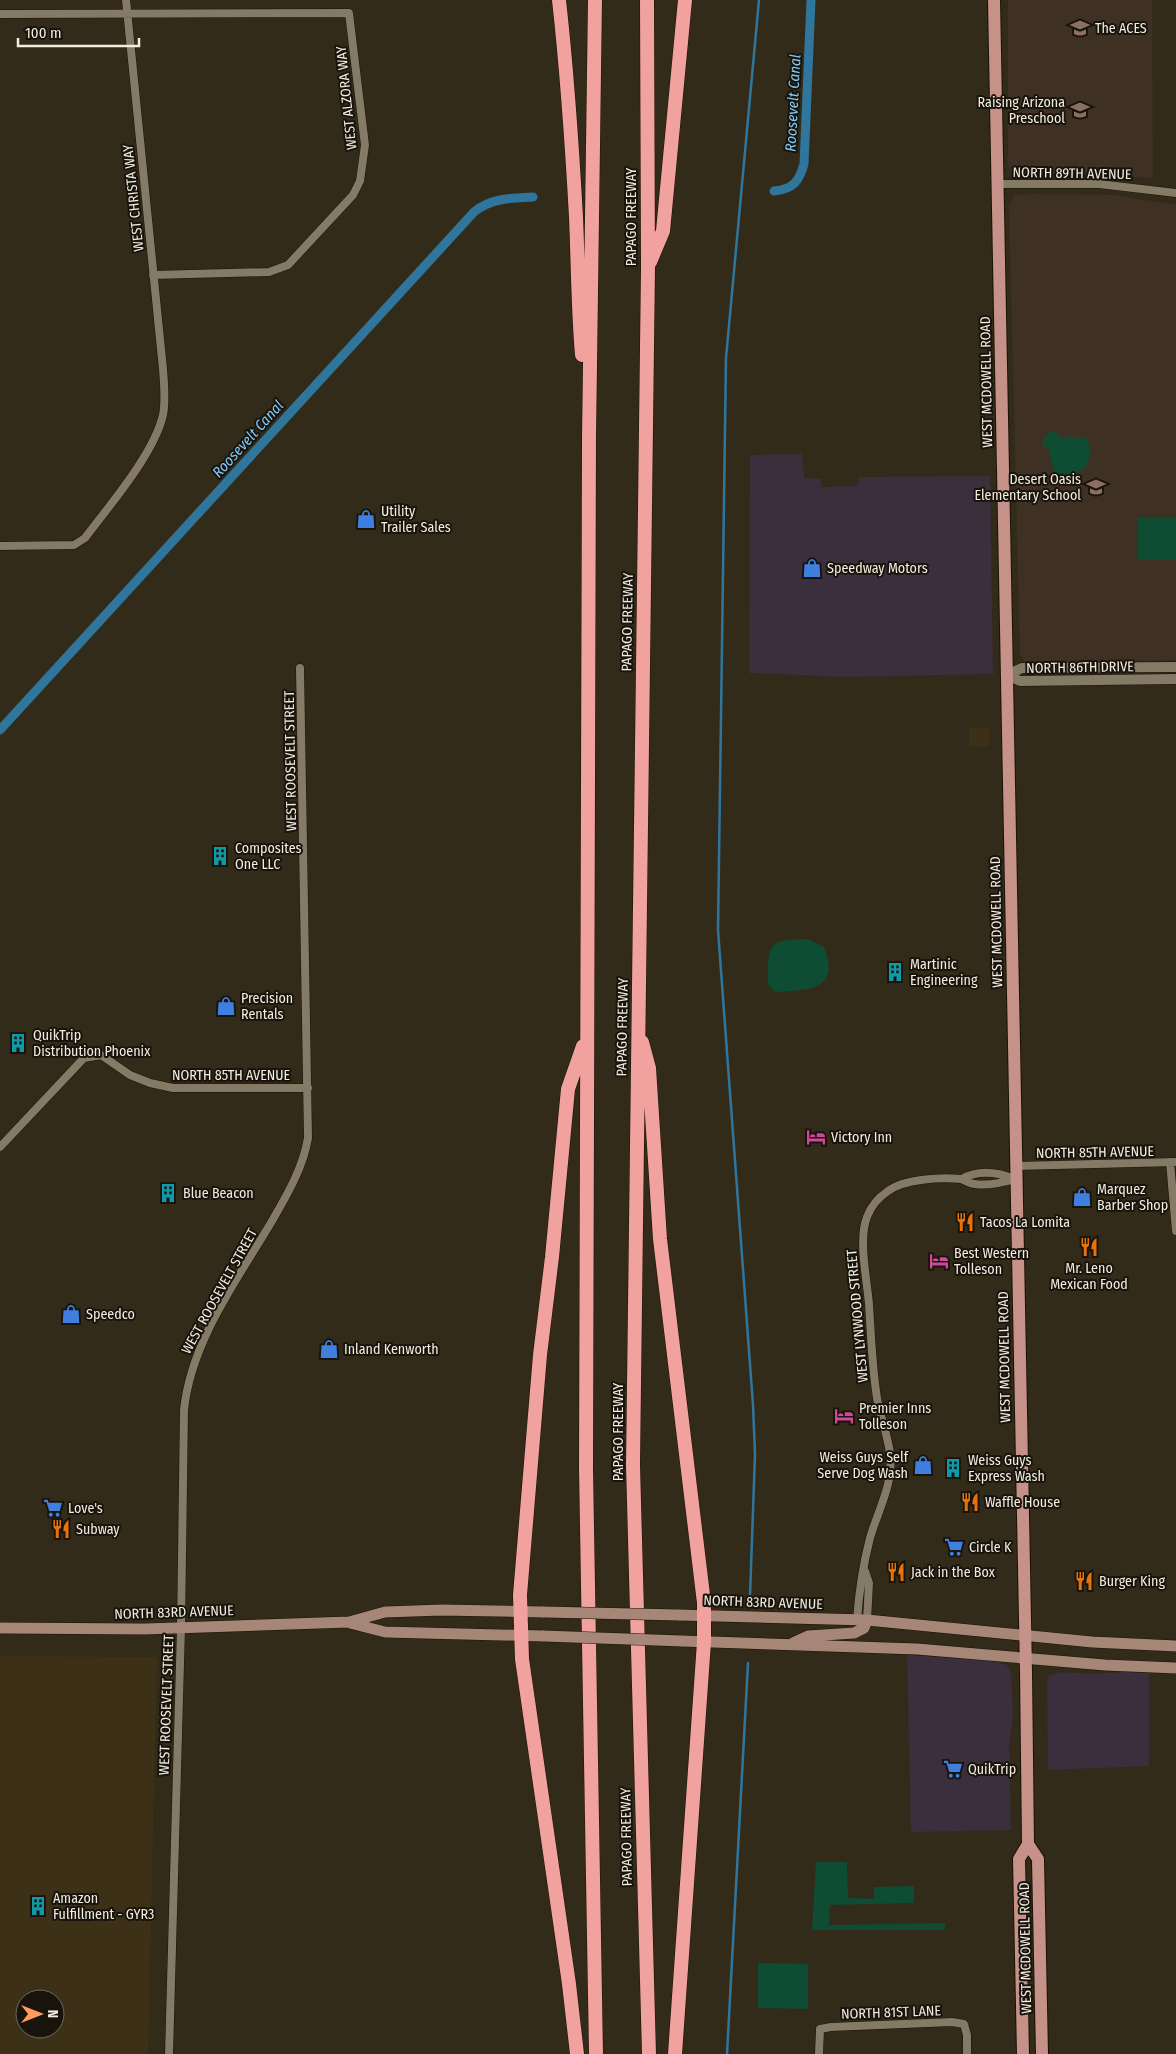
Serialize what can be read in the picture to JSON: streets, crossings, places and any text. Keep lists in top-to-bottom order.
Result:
{
  "streets": {
    "highway": ["PAPAGO FREEWAY"],
    "main road": ["WEST MCDOWELL ROAD", "NORTH 83RD AVENUE"],
    "street": [
      "WEST ALZORA WAY",
      "NORTH 89TH AVENUE",
      "WEST CHRISTA WAY",
      "NORTH 86TH DRIVE",
      "WEST ROOSEVELT STREET",
      "NORTH 85TH AVENUE",
      "WEST LYNWOOD STREET",
      "NORTH 81ST LANE"
    ]
  },
  "crossings": [
    ["WEST ALZORA WAY", "WEST CHRISTA WAY"],
    ["NORTH 89TH AVENUE", "WEST MCDOWELL ROAD"],
    ["WEST MCDOWELL ROAD", "NORTH 86TH DRIVE"],
    ["WEST MCDOWELL ROAD", "NORTH 85TH AVENUE"],
    ["WEST MCDOWELL ROAD", "NORTH 83RD AVENUE"],
    ["WEST ROOSEVELT STREET", "NORTH 85TH AVENUE"],
    ["WEST ROOSEVELT STREET", "NORTH 83RD AVENUE"],
    ["WEST LYNWOOD STREET", "NORTH 83RD AVENUE"]
  ],
  "water": ["Roosevelt Canal"],
  "places": {
    "school or university": ["The ACES", "Raising Arizona Preschool", "Desert Oasis Elementary School"],
    "shop": [
      "Utility Trailer Sales",
      "Speedway Motors",
      "Precision Rentals",
      "Marquez Barber Shop",
      "Speedco",
      "Inland Kenworth",
      "Weiss Guys Self Serve Dog Wash"
    ],
    "building": [
      "Composites One LLC",
      "Martinic Engineering",
      "QuikTrip Distribution Phoenix",
      "Blue Beacon",
      "Weiss Guys Express Wash",
      "Amazon Fulfillment - GYR3"
    ],
    "hotel": ["Victory Inn", "Best Western Tolleson", "Premier Inns Tolleson"],
    "restaurant": [
      "Tacos La Lomita",
      "Mr. Leno Mexican Food",
      "Waffle House",
      "Subway",
      "Jack in the Box",
      "Burger King"
    ],
    "supermarket": ["Love's", "Circle K", "QuikTrip"]
  },
  "scale_bar": "100 m",
  "north": "right"
}
